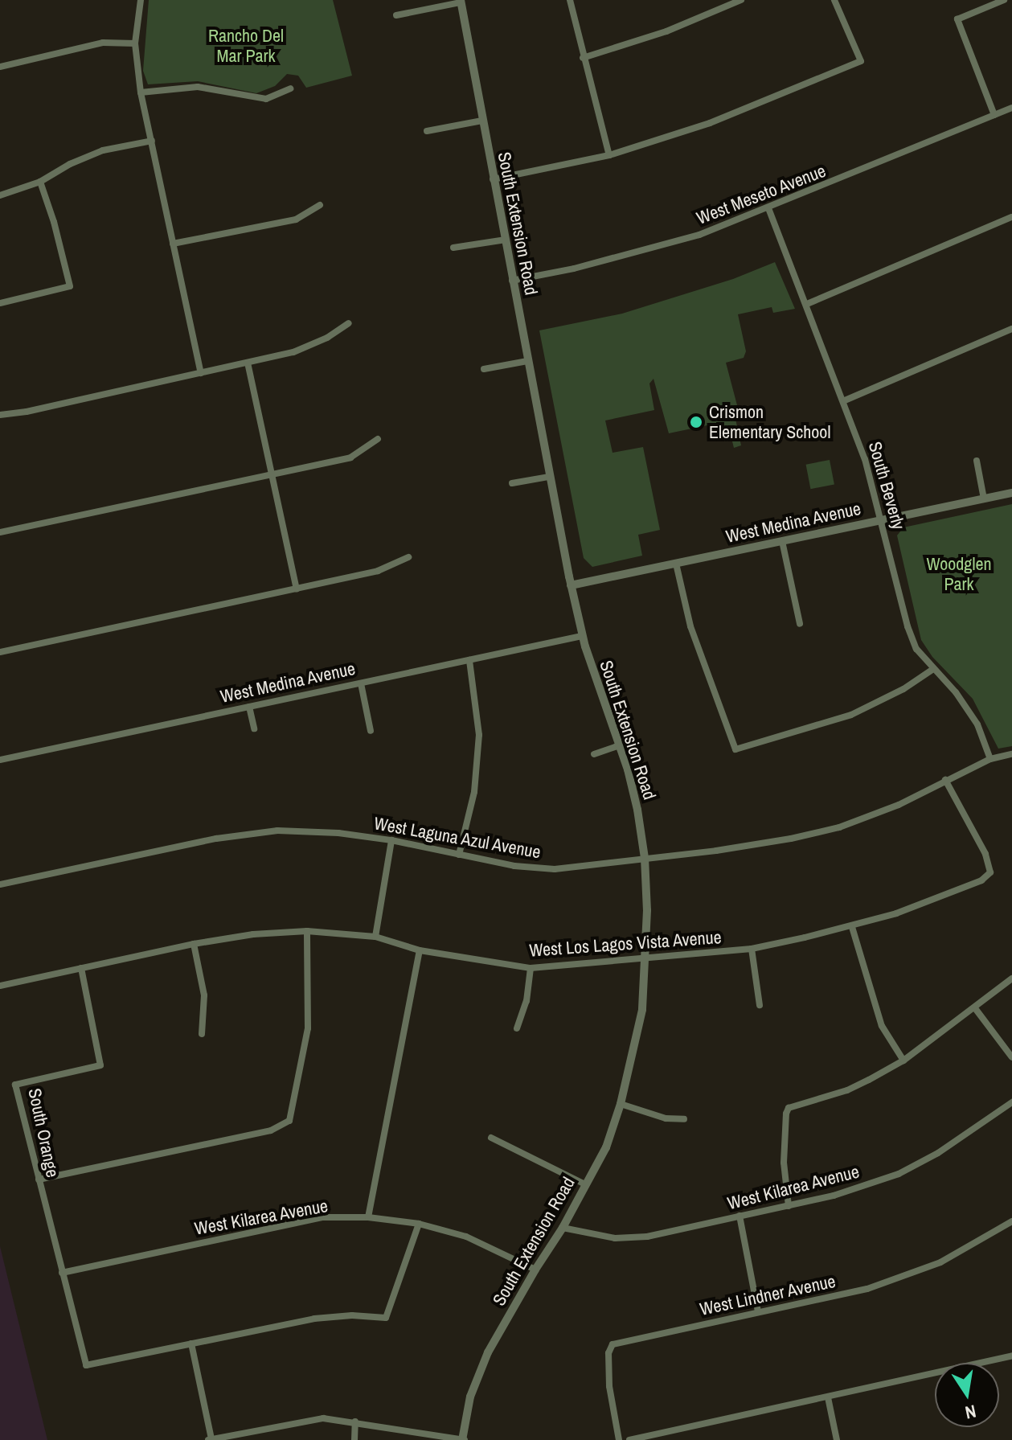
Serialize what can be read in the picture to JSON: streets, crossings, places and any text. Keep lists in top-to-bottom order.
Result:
{
  "streets": {
    "street": [
      "West Meseto Avenue",
      "South Extension Road",
      "South Beverly",
      "West Medina Avenue",
      "West Laguna Azul Avenue",
      "West Los Lagos Vista Avenue",
      "South Orange",
      "West Kilarea Avenue",
      "West Lindner Avenue"
    ]
  },
  "crossings": [
    ["West Meseto Avenue", "South Extension Road"],
    ["West Meseto Avenue", "South Beverly"],
    ["South Extension Road", "West Medina Avenue"],
    ["South Extension Road", "West Laguna Azul Avenue"],
    ["South Extension Road", "West Los Lagos Vista Avenue"],
    ["South Extension Road", "West Kilarea Avenue"],
    ["South Beverly", "West Medina Avenue"],
    ["South Beverly", "West Laguna Azul Avenue"],
    ["West Laguna Azul Avenue", "West Los Lagos Vista Avenue"],
    ["West Los Lagos Vista Avenue", "South Orange"],
    ["South Orange", "West Kilarea Avenue"]
  ],
  "parks": ["Rancho Del Mar Park", "Woodglen Park"],
  "places": ["Crismon Elementary School"],
  "north": "bottom"
}
